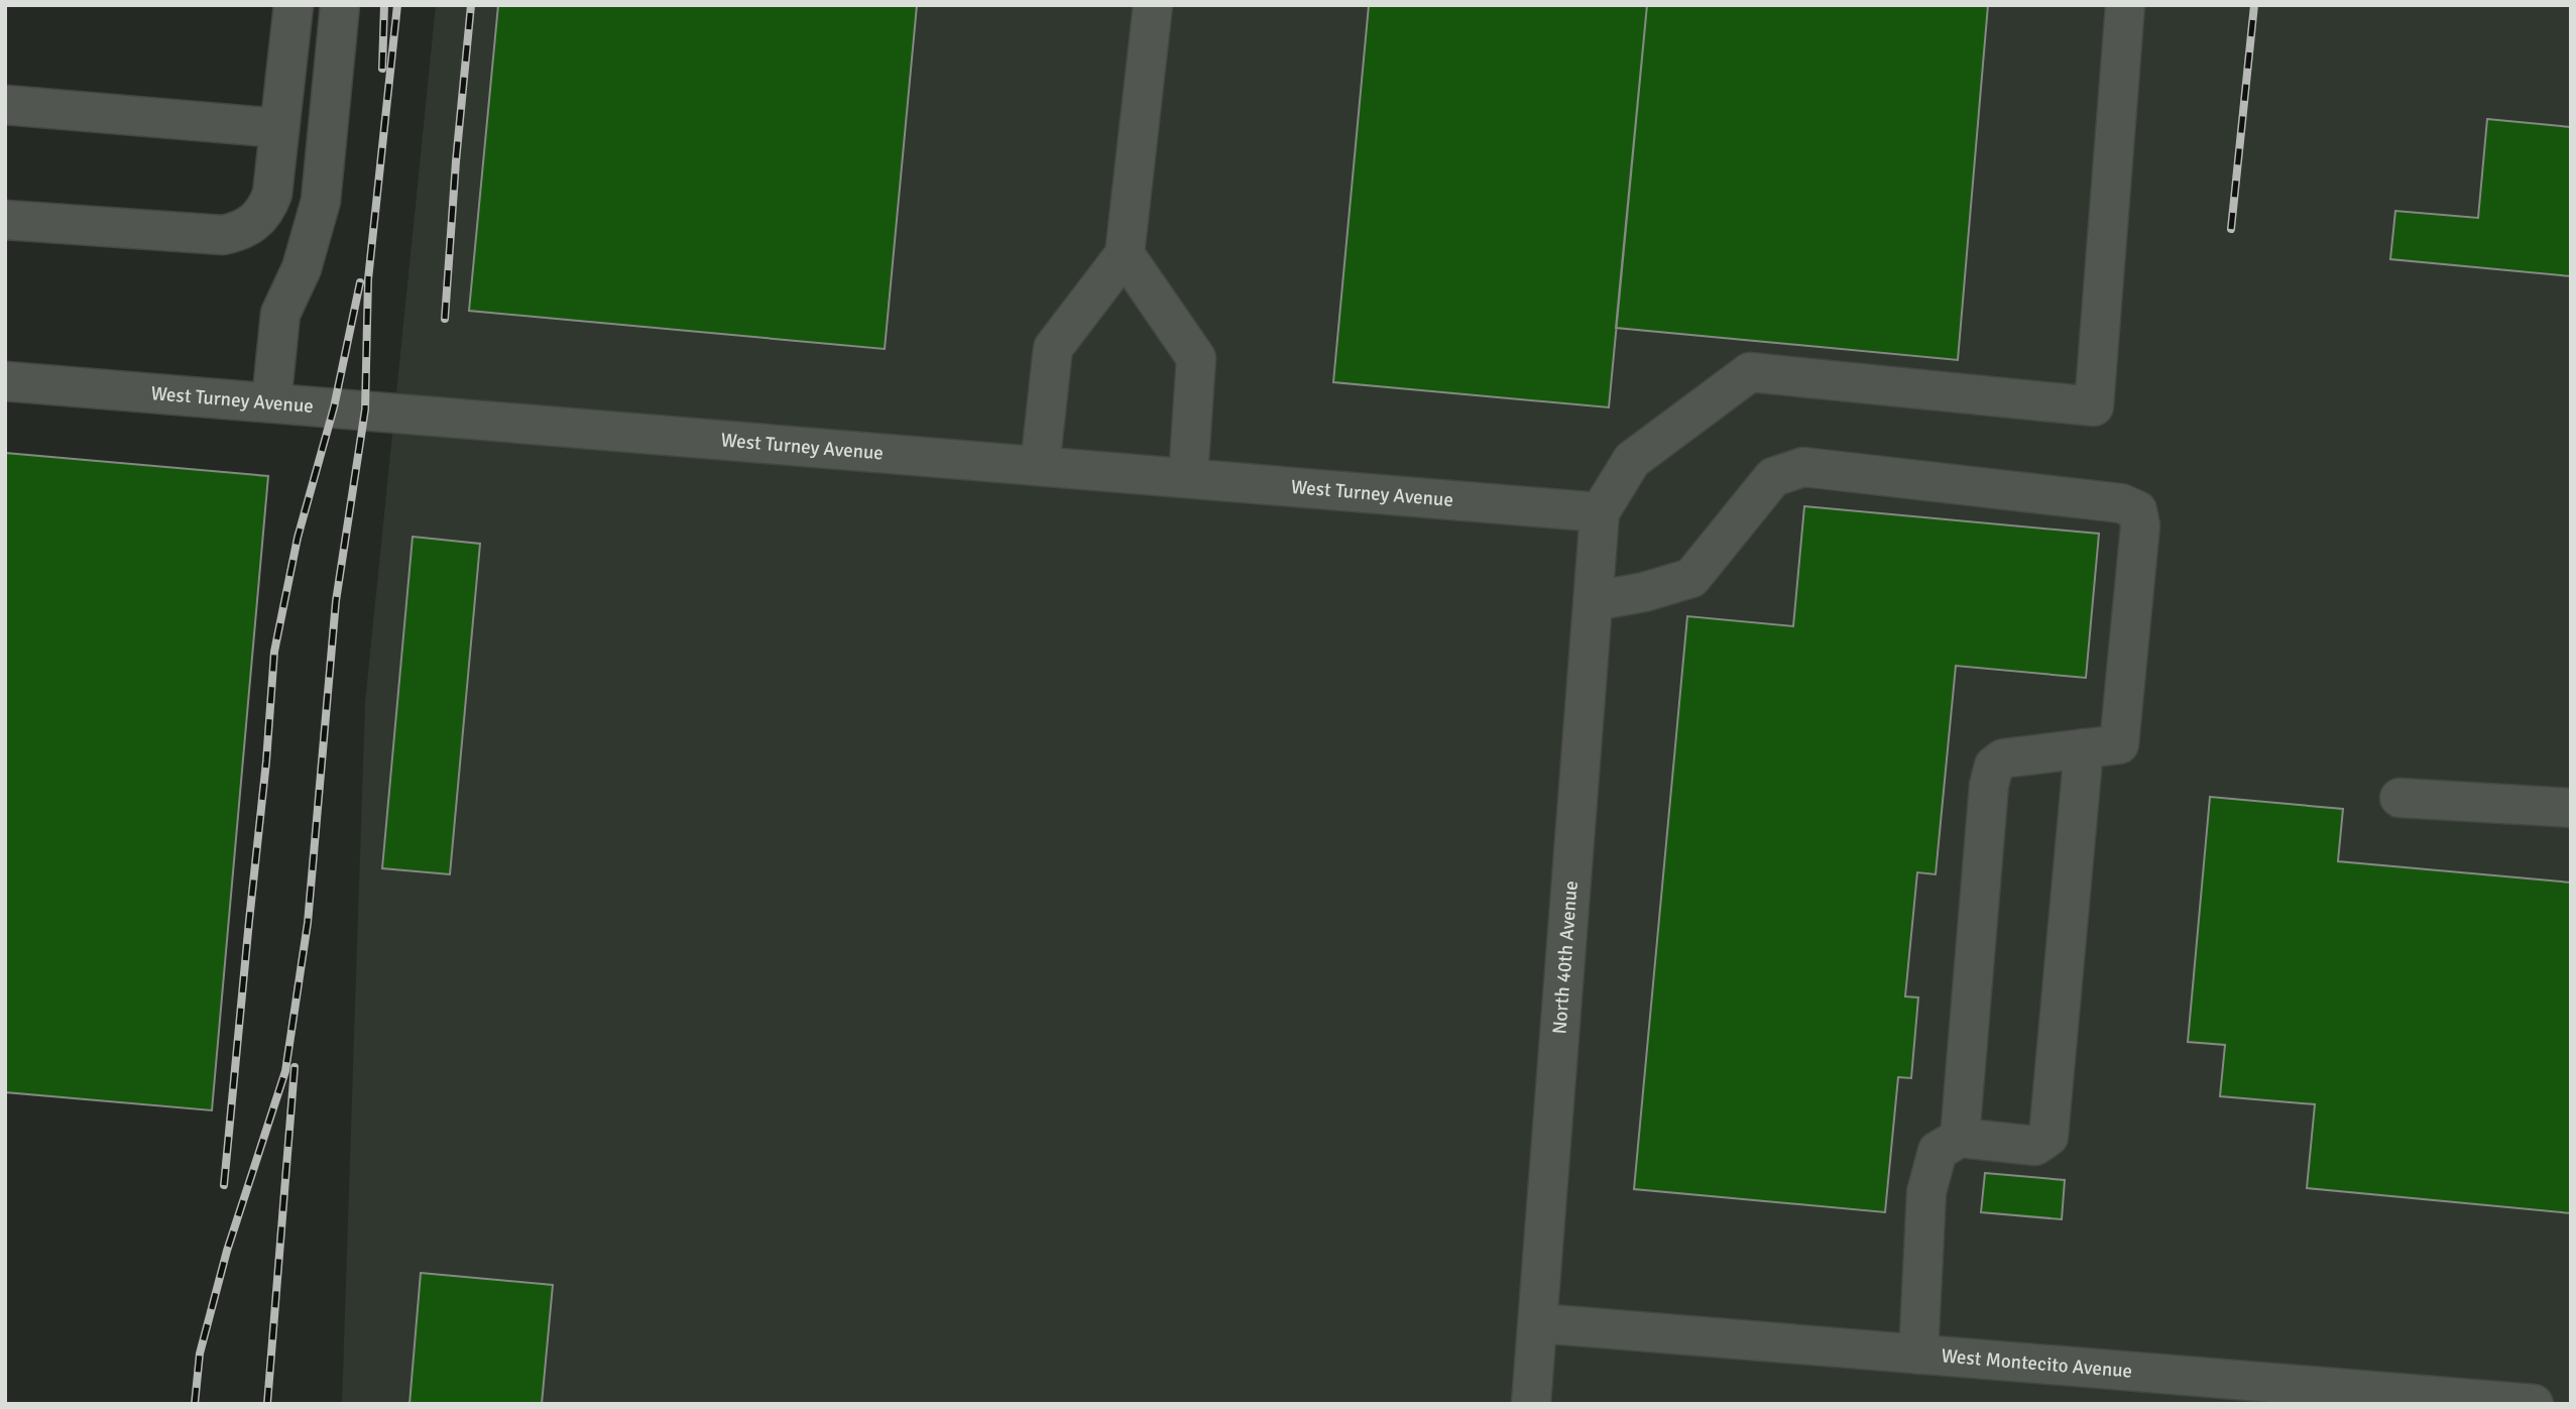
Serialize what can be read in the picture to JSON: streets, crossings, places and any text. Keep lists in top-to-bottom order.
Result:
{
  "streets": {
    "street": ["West Turney Avenue", "North 40th Avenue", "West Montecito Avenue"]
  },
  "crossings": [
    ["West Turney Avenue", "North 40th Avenue"],
    ["North 40th Avenue", "West Montecito Avenue"]
  ]
}
